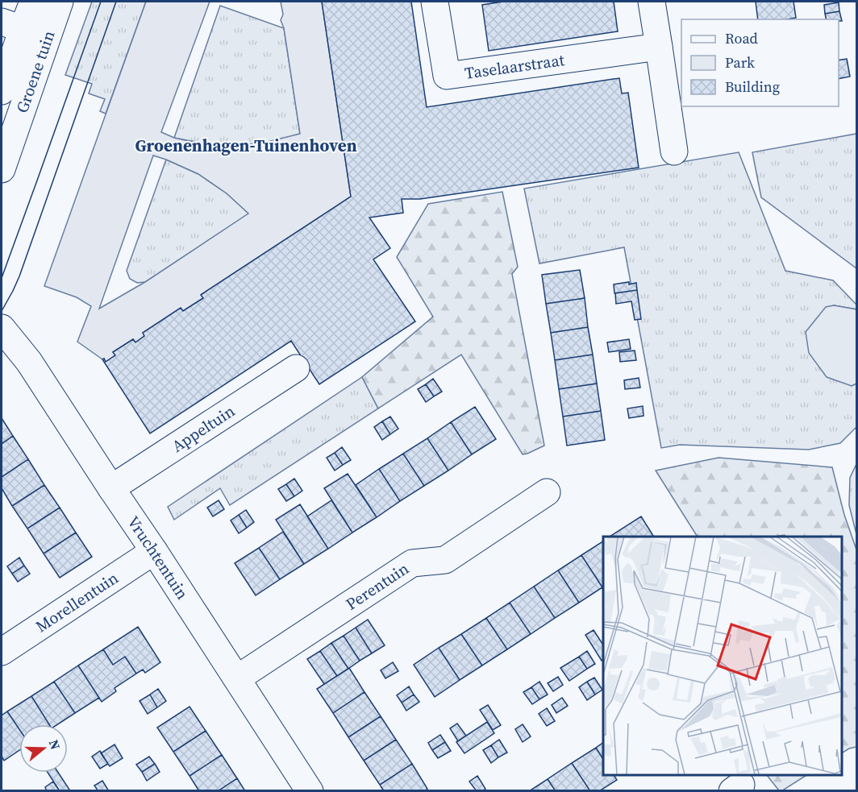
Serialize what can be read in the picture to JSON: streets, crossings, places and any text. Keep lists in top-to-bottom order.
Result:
{
  "streets": {
    "street": [
      "Taselaarstraat",
      "Groene tuin",
      "Appeltuin",
      "Vruchtentuin",
      "Perentuin",
      "Morellentuin"
    ]
  },
  "crossings": [
    ["Appeltuin", "Vruchtentuin"],
    ["Vruchtentuin", "Perentuin"],
    ["Vruchtentuin", "Morellentuin"]
  ],
  "districts": ["Groenenhagen-Tuinenhoven"],
  "legend": ["Road", "Park", "Building"],
  "north": "right"
}
